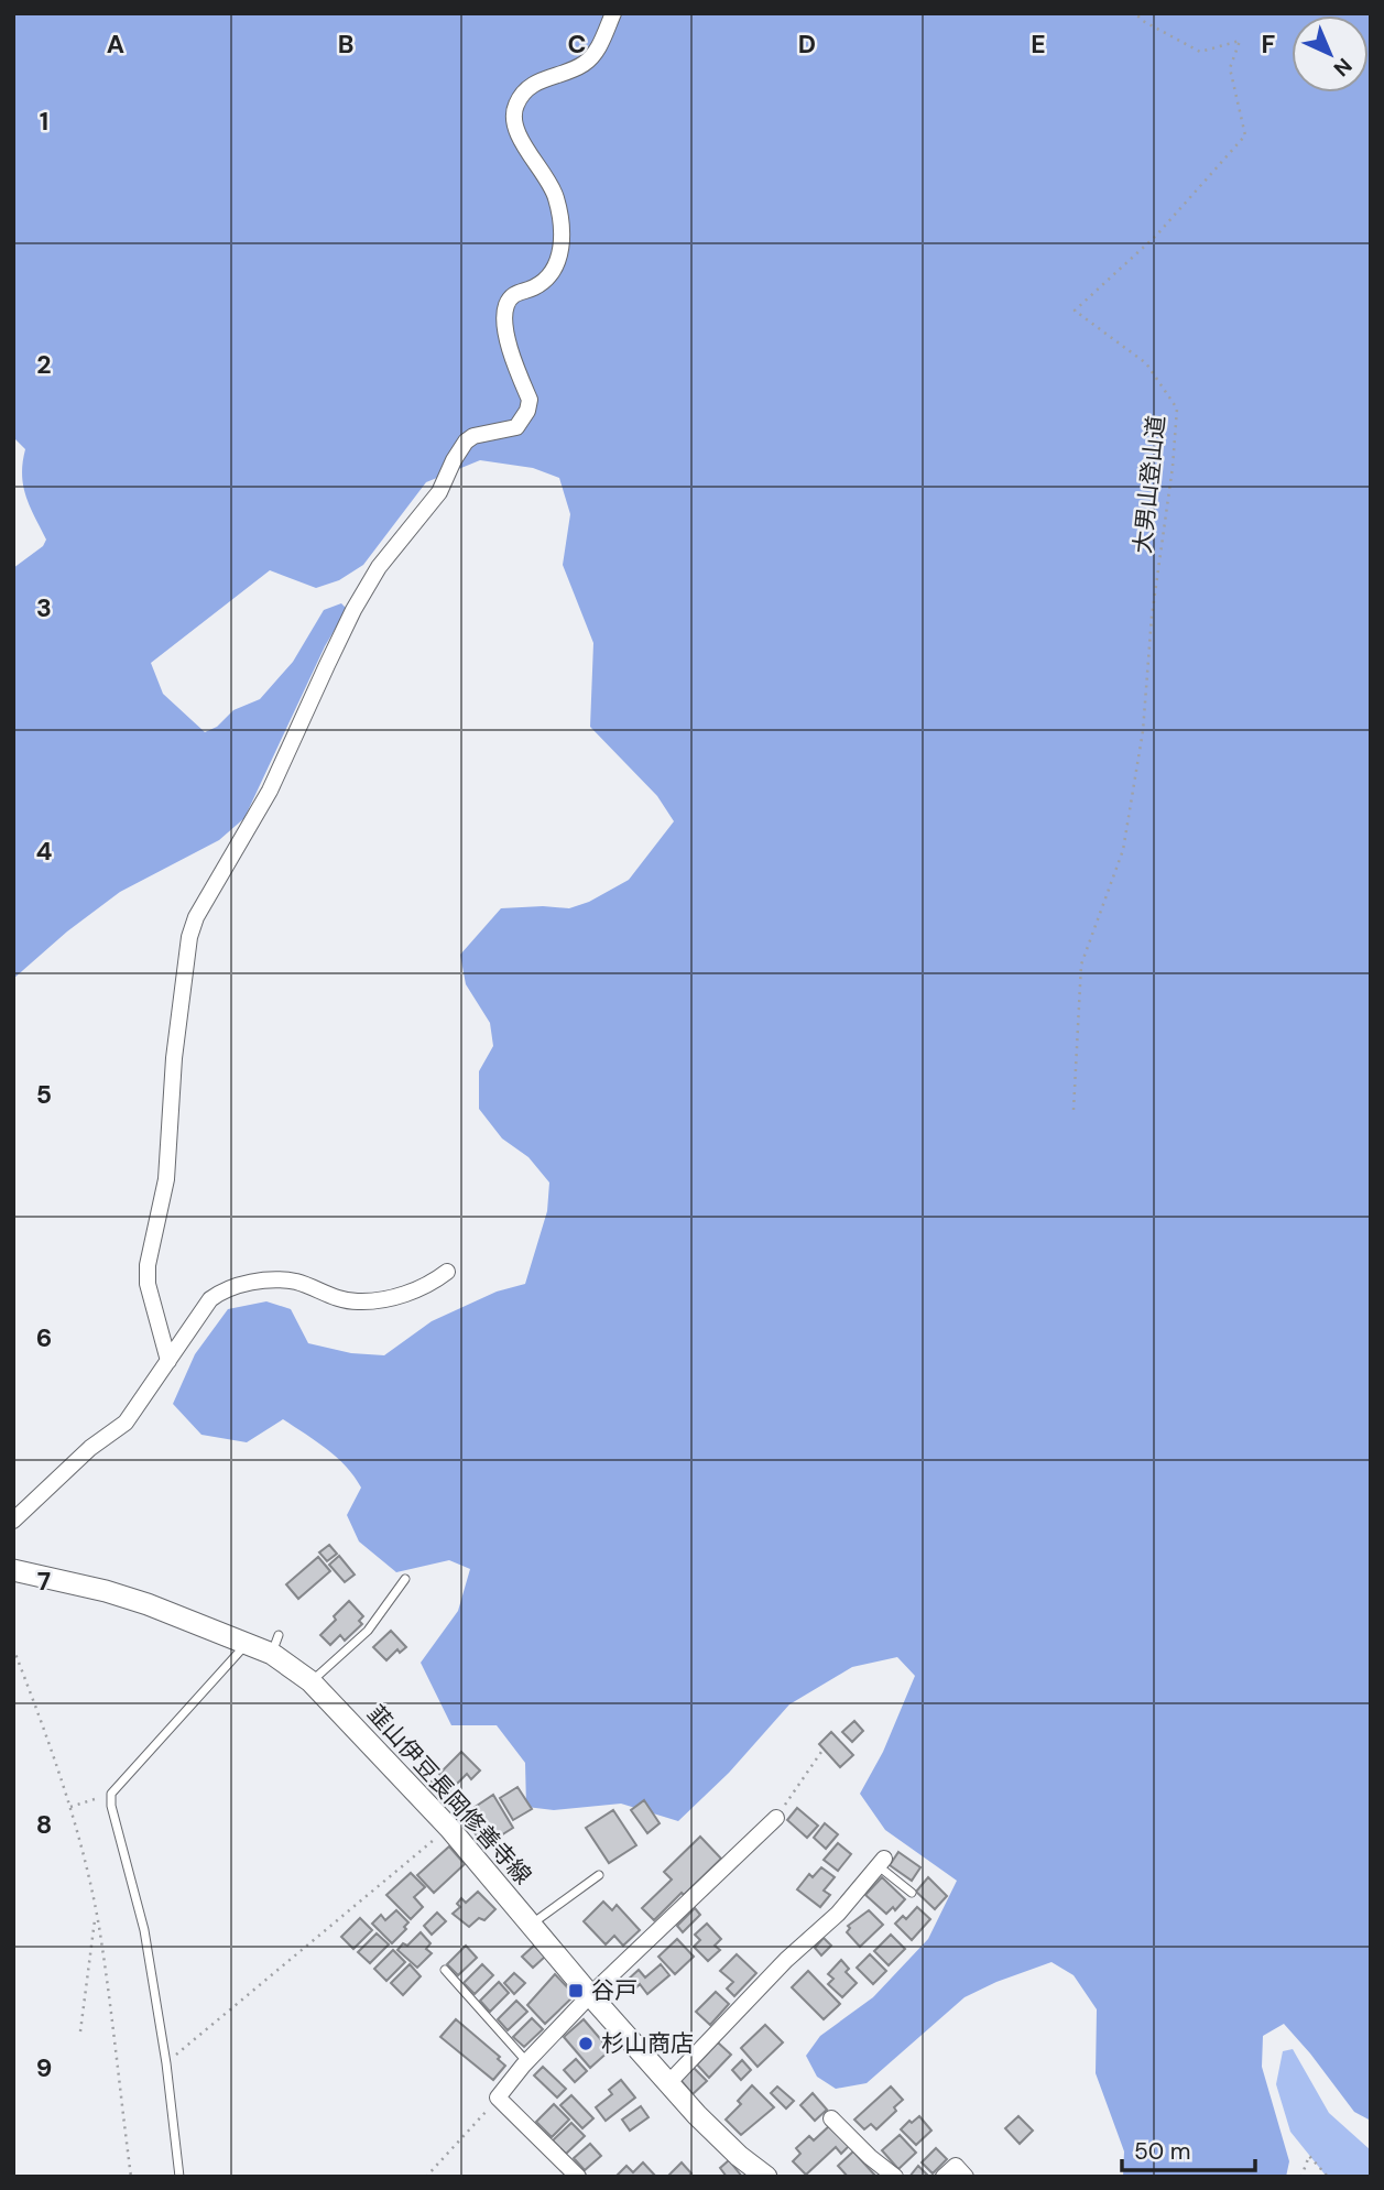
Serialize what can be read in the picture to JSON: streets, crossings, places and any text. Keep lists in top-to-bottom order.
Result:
{
  "streets": {
    "main road": ["韮山伊豆長岡修善寺線"],
    "path": ["大男山登山道"]
  },
  "places": {
    "transit": ["谷戸"],
    "other": ["杉山商店"]
  },
  "scale_bar": "50 m",
  "north": "bottom right",
  "grid": {
    "columns": [
      "A",
      "B",
      "C",
      "D",
      "E",
      "F"
    ],
    "rows": [
      "1",
      "2",
      "3",
      "4",
      "5",
      "6",
      "7",
      "8",
      "9"
    ]
  }
}
